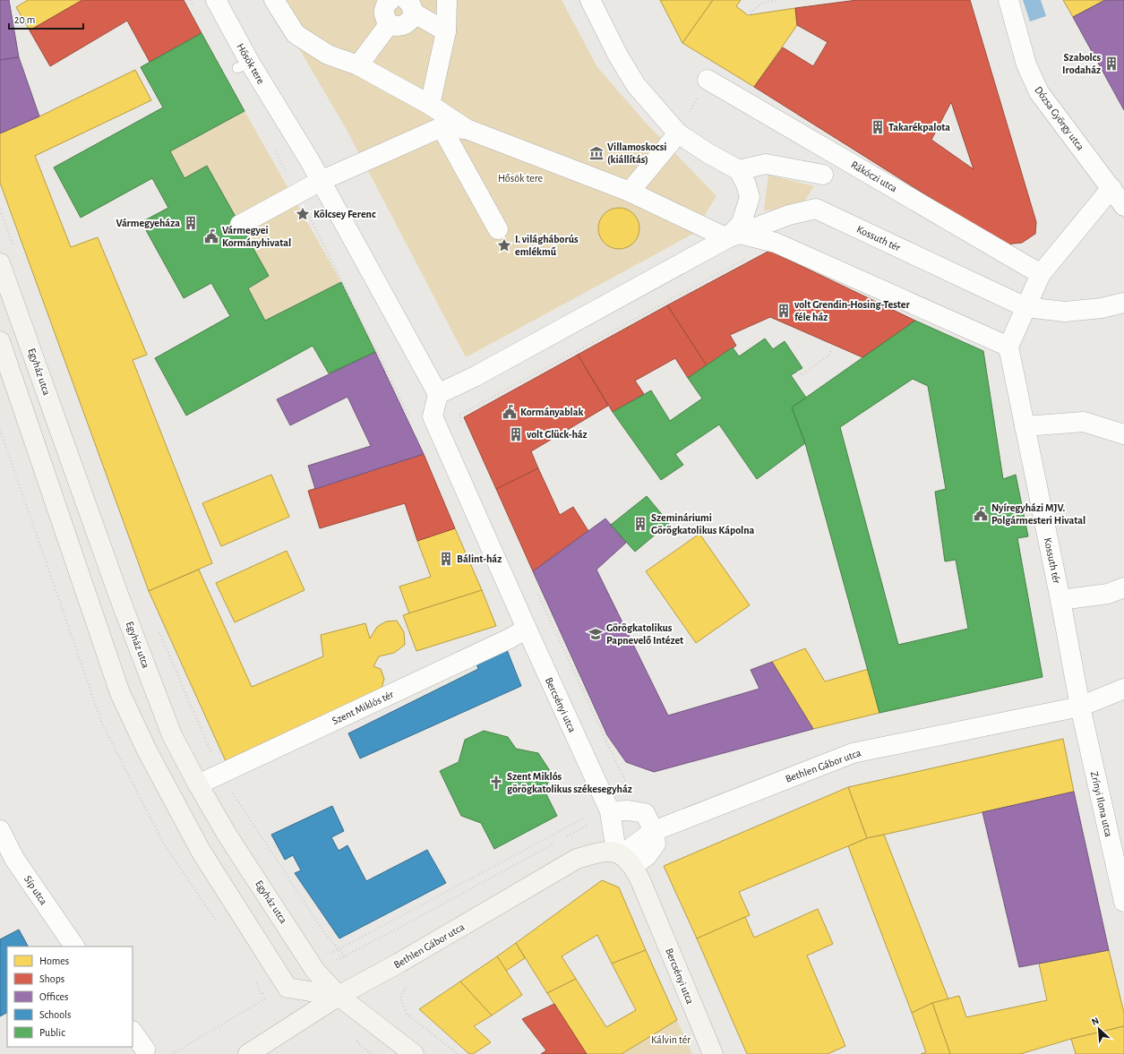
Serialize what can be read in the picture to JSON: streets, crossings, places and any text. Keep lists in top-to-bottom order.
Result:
{
  "streets": {
    "street": [
      "Hősök tere",
      "Dózsa György utca",
      "Rákóczi utca",
      "Kossuth tér",
      "Egyház utca",
      "Bercsényi utca",
      "Szent Miklós tér",
      "Bethlen Gábor utca",
      "Zrínyi Ilona utca",
      "Síp utca"
    ]
  },
  "crossings": [
    ["Hősök tere", "Bercsényi utca"],
    ["Kossuth tér", "Bethlen Gábor utca"],
    ["Kossuth tér", "Zrínyi Ilona utca"],
    ["Egyház utca", "Szent Miklós tér"],
    ["Egyház utca", "Bethlen Gábor utca"],
    ["Bercsényi utca", "Szent Miklós tér"],
    ["Bercsényi utca", "Bethlen Gábor utca"],
    ["Bethlen Gábor utca", "Zrínyi Ilona utca"]
  ],
  "parks": ["Hősök tere", "Kálvin tér"],
  "places": {
    "building": [
      "Szabolcs Irodaház",
      "Takarékpalota",
      "Vármegyeháza",
      "volt Grendin-Hosing-Tester féle ház",
      "volt Glück-ház",
      "Szemináriumi Görögkatolikus Kápolna",
      "Bálint-ház"
    ],
    "museum": ["Villamoskocsi (kiállítás)"],
    "place": ["Kölcsey Ferenc", "I. világháborús emlékmű"],
    "public building": ["Vármegyei Kormányhivatal", "Kormányablak", "Nyíregyházi MJV. Polgármesteri Hivatal"],
    "school or university": ["Görögkatolikus Papnevelő Intézet"],
    "church": ["Szent Miklós görögkatolikus székesegyház"]
  },
  "legend": [
    "Homes",
    "Shops",
    "Offices",
    "Schools",
    "Public"
  ],
  "scale_bar": "20 m",
  "north": "top left"
}
